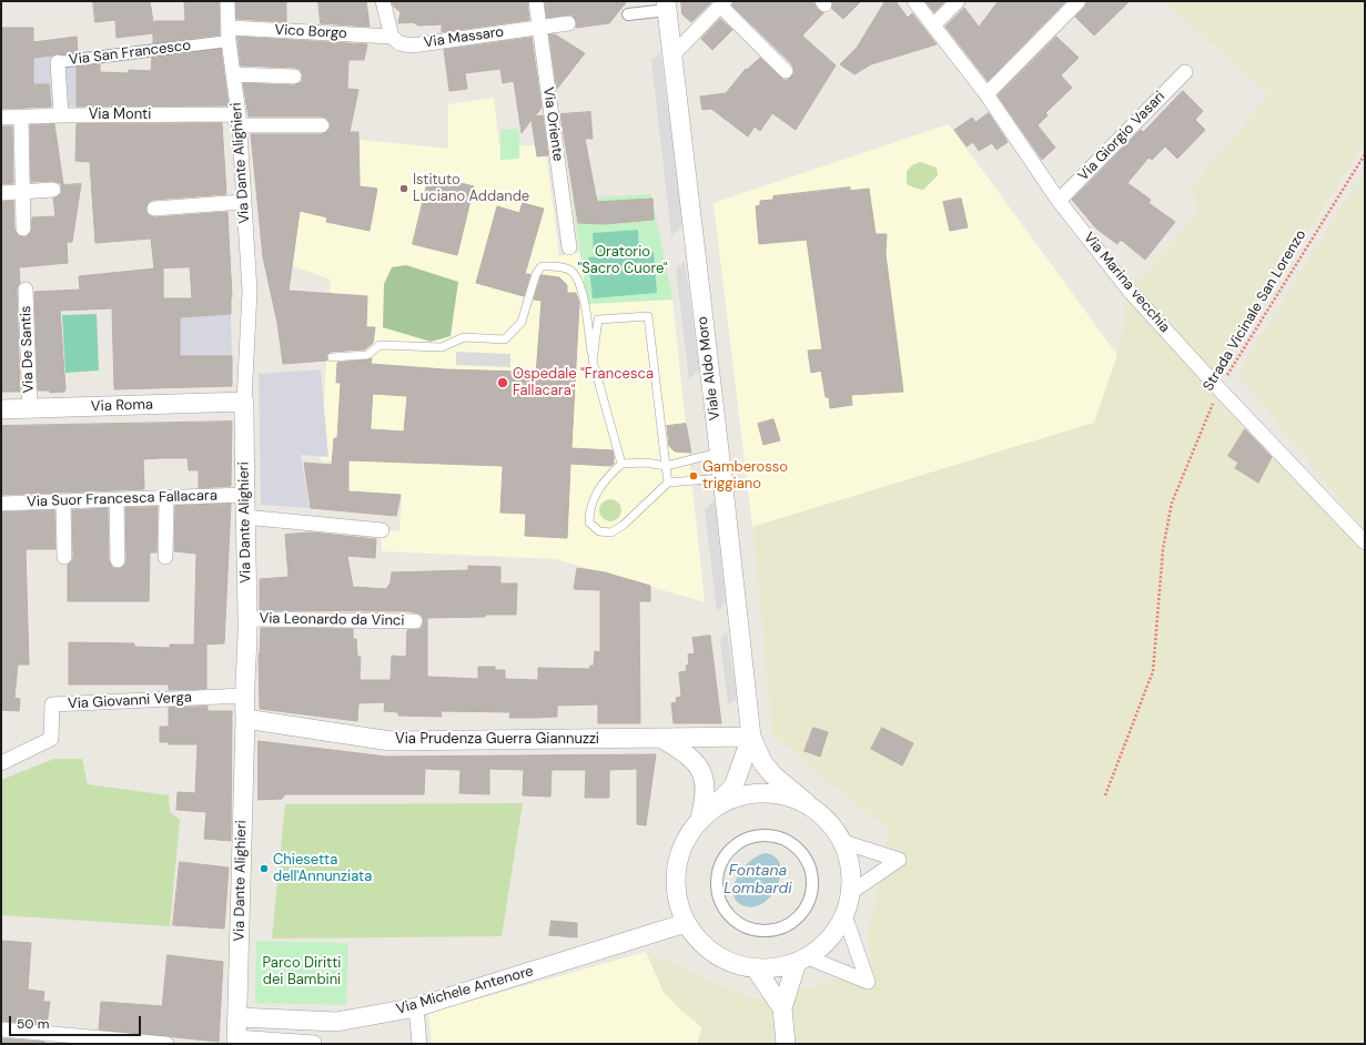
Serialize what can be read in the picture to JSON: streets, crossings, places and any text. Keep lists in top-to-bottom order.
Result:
{
  "streets": {
    "street": [
      "Vico Borgo",
      "Via Massaro",
      "Via San Francesco",
      "Via Monti",
      "Via Oriente",
      "Via Giorgio Vasari",
      "Via Dante Alighieri",
      "Via Marina vecchia",
      "Via De Santis",
      "Viale Aldo Moro",
      "Via Roma",
      "Via Suor Francesca Fallacara",
      "Via Leonardo da Vinci",
      "Via Giovanni Verga",
      "Via Prudenza Guerra Giannuzzi",
      "Via Michele Antenore"
    ],
    "path": ["Strada Vicinale San Lorenzo"]
  },
  "crossings": [
    ["Vico Borgo", "Via Massaro"],
    ["Vico Borgo", "Via San Francesco"],
    ["Vico Borgo", "Via Dante Alighieri"],
    ["Via Massaro", "Via Oriente"],
    ["Via San Francesco", "Via Monti"],
    ["Via San Francesco", "Via Dante Alighieri"],
    ["Via Monti", "Via Dante Alighieri"],
    ["Via Giorgio Vasari", "Via Marina vecchia"],
    ["Via Dante Alighieri", "Via Roma"],
    ["Via Dante Alighieri", "Via Suor Francesca Fallacara"],
    ["Via Dante Alighieri", "Via Leonardo da Vinci"],
    ["Via Dante Alighieri", "Via Giovanni Verga"],
    ["Via Dante Alighieri", "Via Prudenza Guerra Giannuzzi"],
    ["Via Dante Alighieri", "Via Michele Antenore"],
    ["Via Marina vecchia", "Strada Vicinale San Lorenzo"],
    ["Via De Santis", "Via Roma"],
    ["Viale Aldo Moro", "Via Prudenza Guerra Giannuzzi"]
  ],
  "water": ["Fontana Lombardi"],
  "parks": ["Oratorio \"Sacro Cuore\"", "Parco Diritti dei Bambini"],
  "places": [
    "Istituto Luciano Addande",
    "Ospedale \"Francesca Fallacara\"",
    "Gamberosso triggiano",
    "Chiesetta dell'Annunziata"
  ],
  "scale_bar": "50 m"
}
